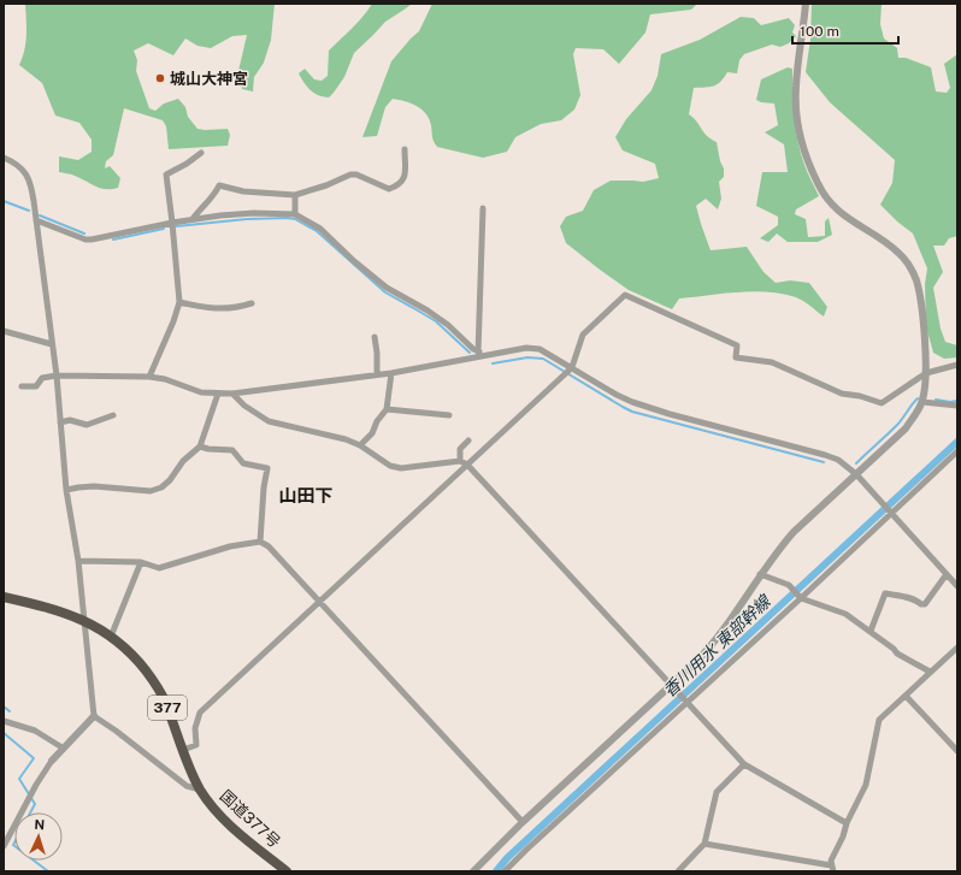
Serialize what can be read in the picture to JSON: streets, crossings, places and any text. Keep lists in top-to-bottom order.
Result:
{
  "streets": {
    "highway": ["377", "国道377号"]
  },
  "districts": ["山田下"],
  "water": ["香川用水 東部幹線"],
  "places": ["城山大神宮"],
  "scale_bar": "100 m",
  "north": "top"
}
